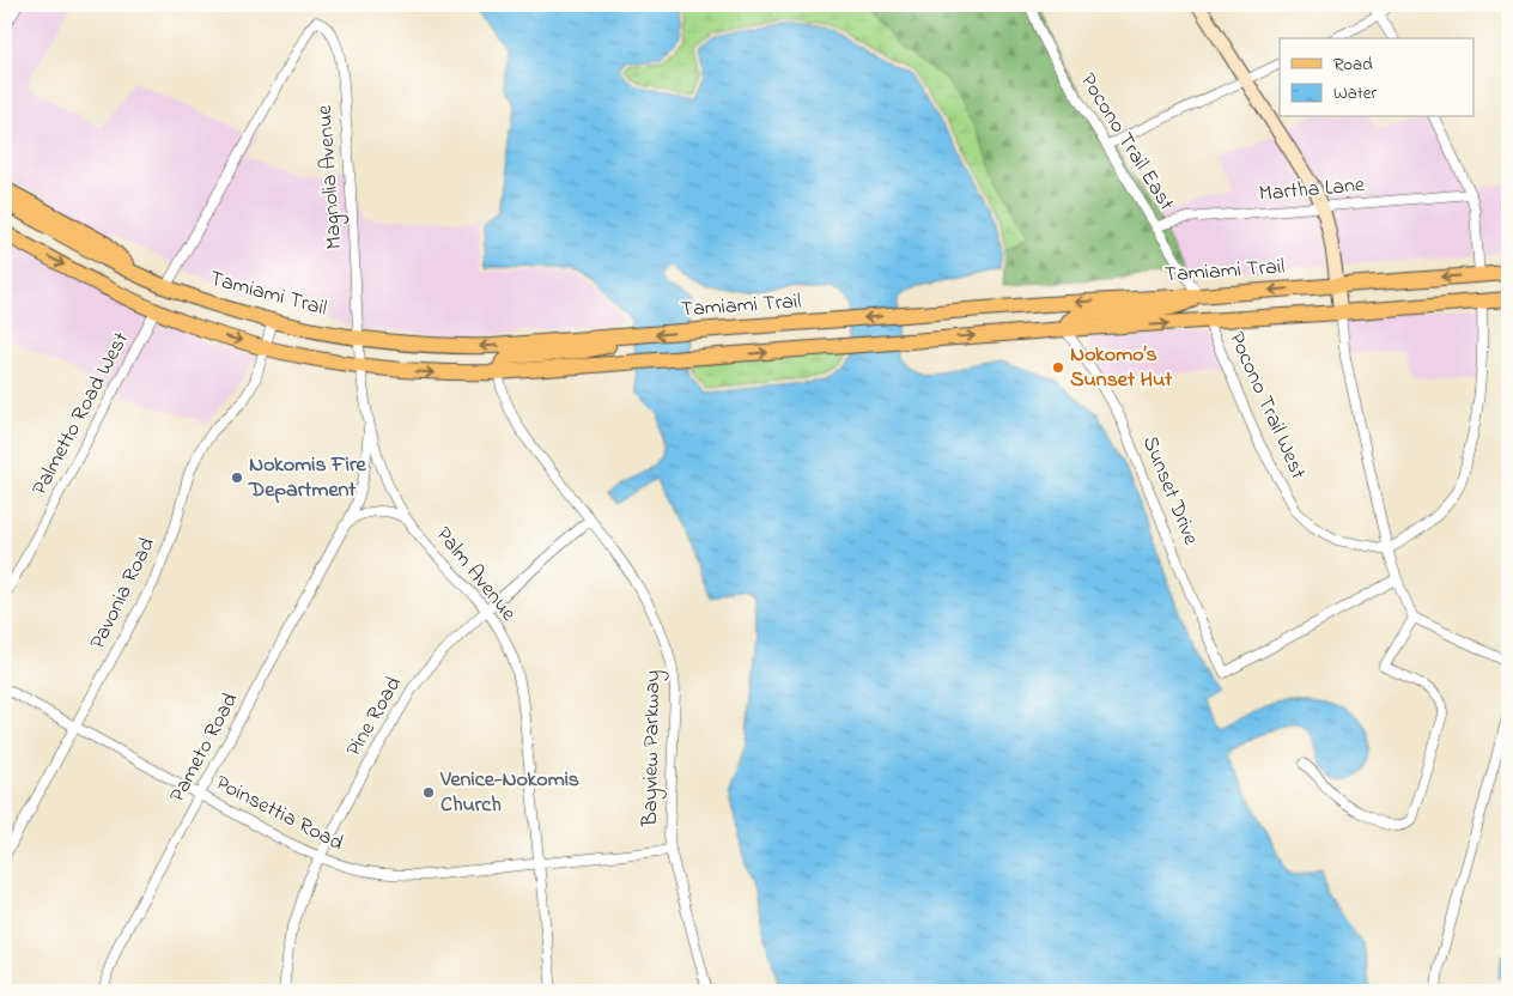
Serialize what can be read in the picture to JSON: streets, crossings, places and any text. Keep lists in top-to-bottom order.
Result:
{
  "streets": {
    "main road": ["Tamiami Trail"],
    "street": [
      "Pocono Trail East",
      "Magnolia Avenue",
      "Martha Lane",
      "Pocono Trail West",
      "Palmetto Road West",
      "Sunset Drive",
      "Palm Avenue",
      "Pavonia Road",
      "Pine Road",
      "Pameto Road",
      "Bayview Parkway",
      "Poinsettia Road"
    ]
  },
  "crossings": [
    ["Pocono Trail East", "Martha Lane"],
    ["Pocono Trail East", "Tamiami Trail"],
    ["Magnolia Avenue", "Tamiami Trail"],
    ["Magnolia Avenue", "Palm Avenue"],
    ["Tamiami Trail", "Pavonia Road"],
    ["Palm Avenue", "Pine Road"],
    ["Palm Avenue", "Pameto Road"],
    ["Palm Avenue", "Poinsettia Road"],
    ["Pavonia Road", "Poinsettia Road"],
    ["Pine Road", "Bayview Parkway"],
    ["Pine Road", "Poinsettia Road"],
    ["Pameto Road", "Poinsettia Road"],
    ["Bayview Parkway", "Poinsettia Road"]
  ],
  "places": ["Nokomo’s Sunset Hut", "Nokomis Fire Department", "Venice-Nokomis Church"],
  "legend": ["Road", "Water"]
}
